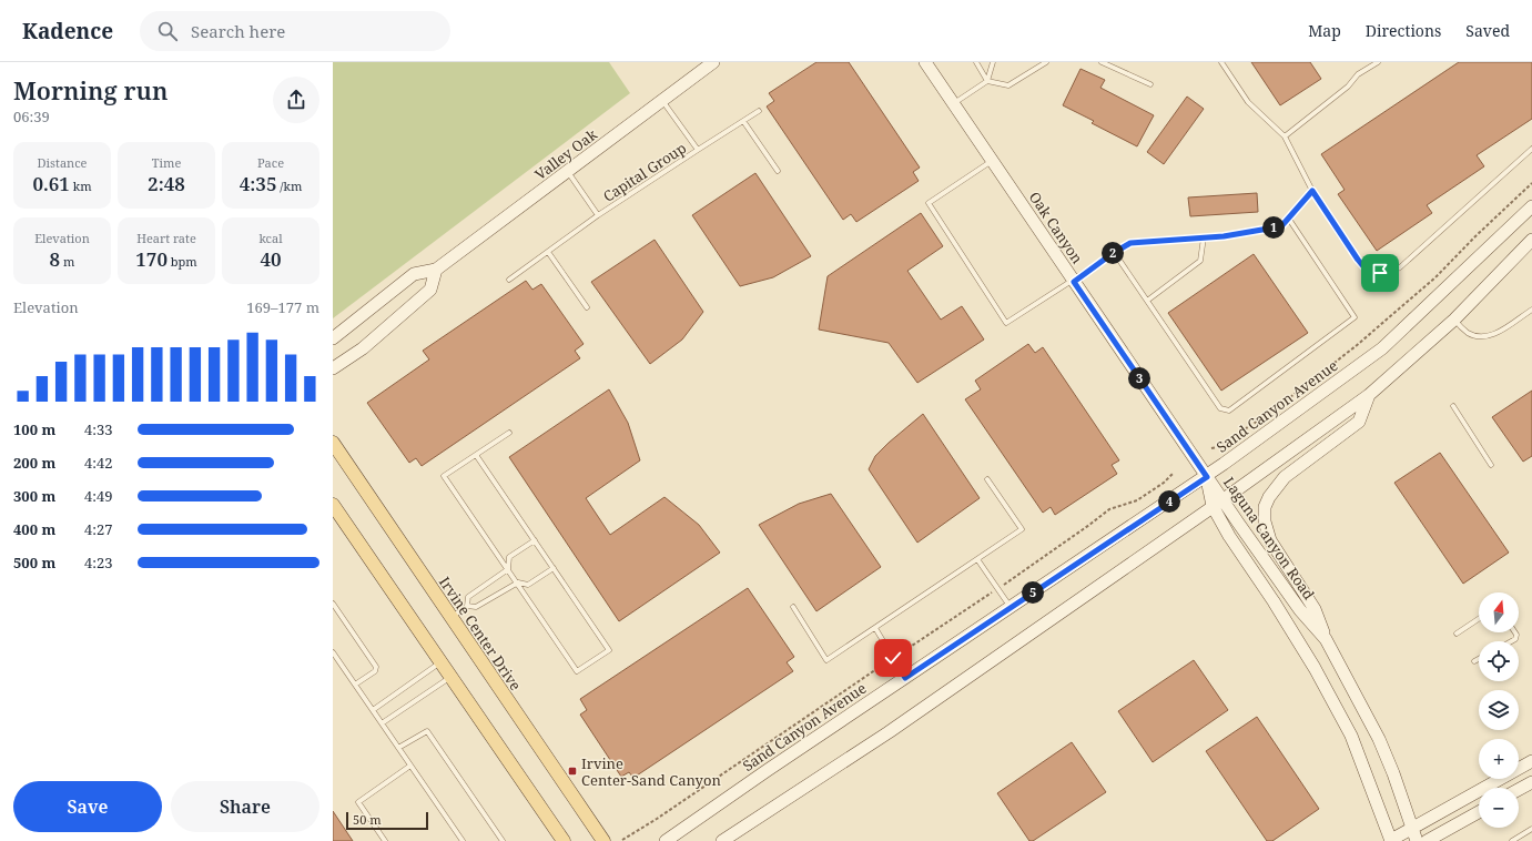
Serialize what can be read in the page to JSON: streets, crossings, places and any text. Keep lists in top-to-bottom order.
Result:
{
  "streets": {
    "main road": [
      "Valley Oak",
      "Oak Canyon",
      "Sand Canyon Avenue",
      "Laguna Canyon Road",
      "Irvine Center Drive"
    ],
    "lane": ["Capital Group"]
  },
  "crossings": [
    ["Valley Oak", "Capital Group"],
    ["Oak Canyon", "Sand Canyon Avenue"],
    ["Oak Canyon", "Laguna Canyon Road"],
    ["Sand Canyon Avenue", "Laguna Canyon Road"]
  ],
  "places": {
    "transit": ["Irvine Center-Sand Canyon"]
  },
  "scale_bar": "50 m",
  "north": "top",
  "page": {
    "header": "Kadence",
    "search": "Search here",
    "nav": ["Map", "Directions", "Saved"],
    "heading": ["Morning run", "06:39"],
    "stats": [
      ["Distance", "0.61 km"],
      ["Time", "2:48"],
      ["Pace", "4:35 /km"],
      ["Elevation", "8 m"],
      ["Heart rate", "170 bpm"],
      ["kcal", "40"]
    ],
    "pins": [
      "1",
      "2",
      "3",
      "4",
      "5"
    ],
    "chart": ["Elevation", "169–177 m"],
    "list": [
      {
        "name": "100 m",
        "note": "4:33"
      },
      {
        "name": "200 m",
        "note": "4:42"
      },
      {
        "name": "300 m",
        "note": "4:49"
      },
      {
        "name": "400 m",
        "note": "4:27"
      },
      {
        "name": "500 m",
        "note": "4:23"
      }
    ],
    "map_buttons": ["+", "−"],
    "buttons": ["Save", "Share"],
    "scale": "50 m"
  }
}
